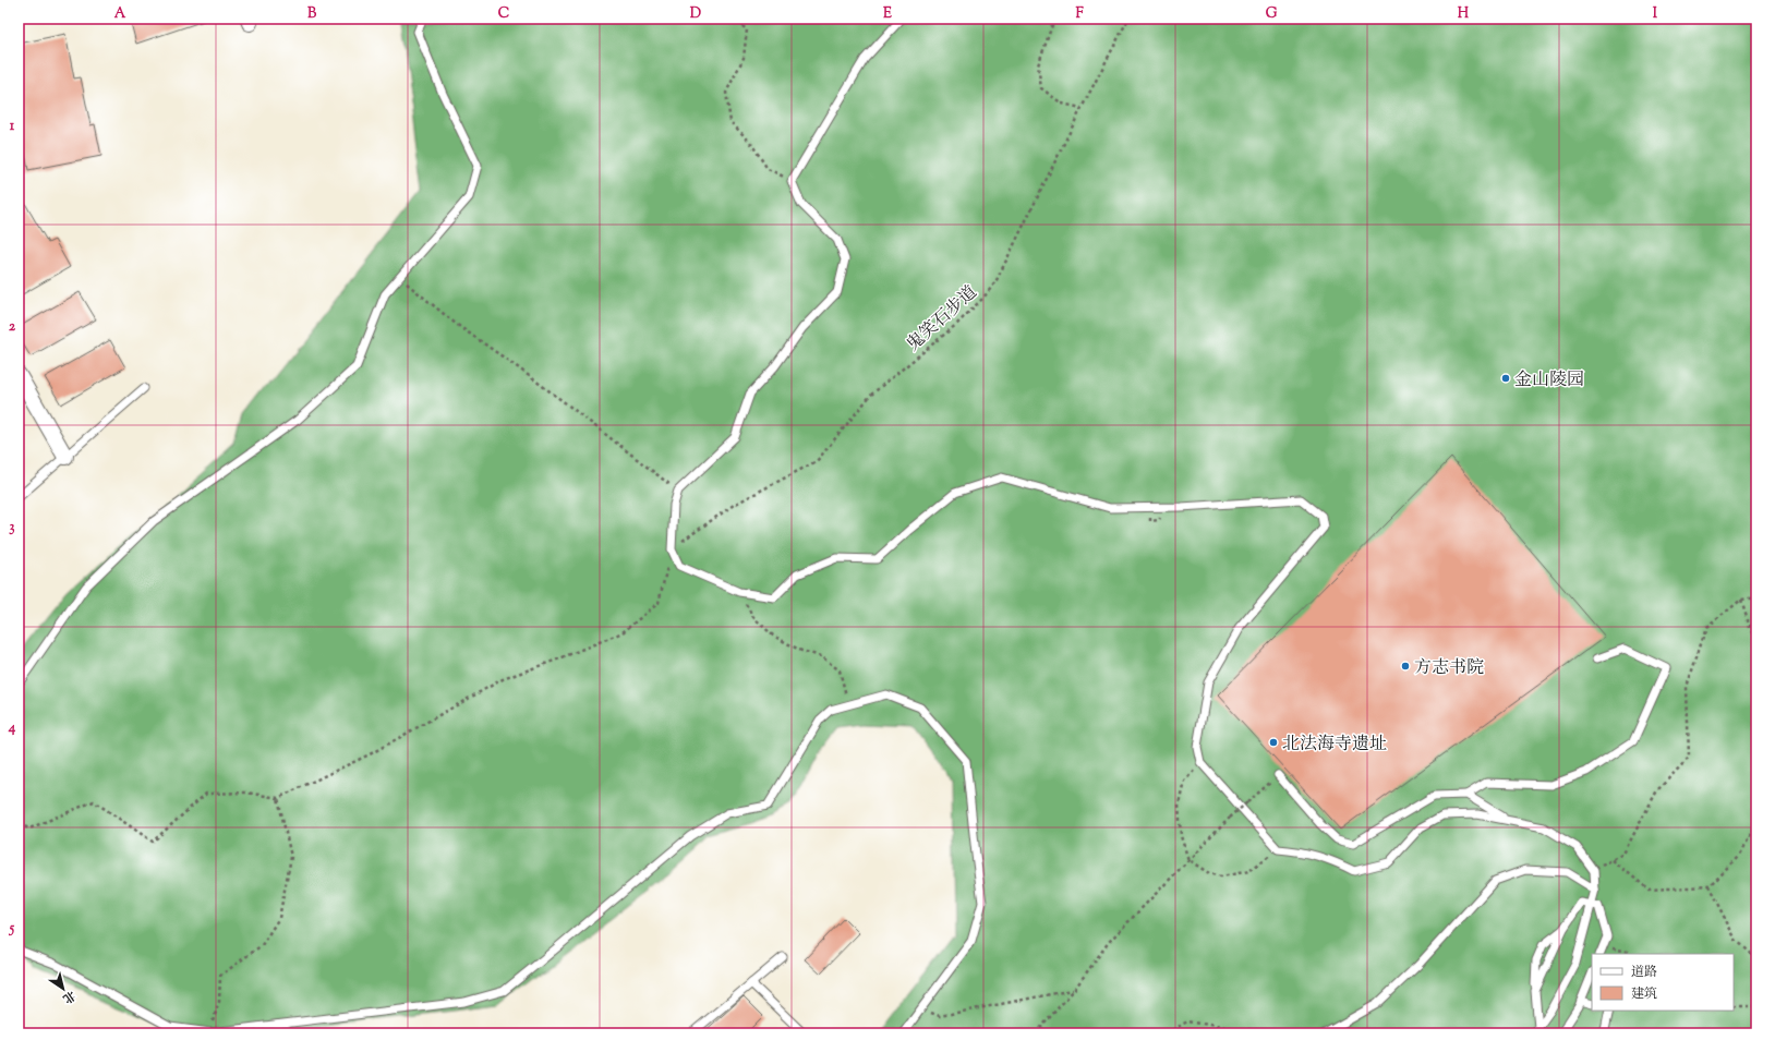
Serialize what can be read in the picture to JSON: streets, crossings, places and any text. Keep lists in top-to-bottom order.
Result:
{
  "streets": {
    "path": ["鬼笑石步道"]
  },
  "places": ["金山陵园", "方志书院", "北法海寺遗址"],
  "legend": ["道路", "建筑"],
  "north": "bottom right",
  "grid": {
    "columns": [
      "A",
      "B",
      "C",
      "D",
      "E",
      "F",
      "G",
      "H",
      "I"
    ],
    "rows": [
      "1",
      "2",
      "3",
      "4",
      "5"
    ]
  }
}
